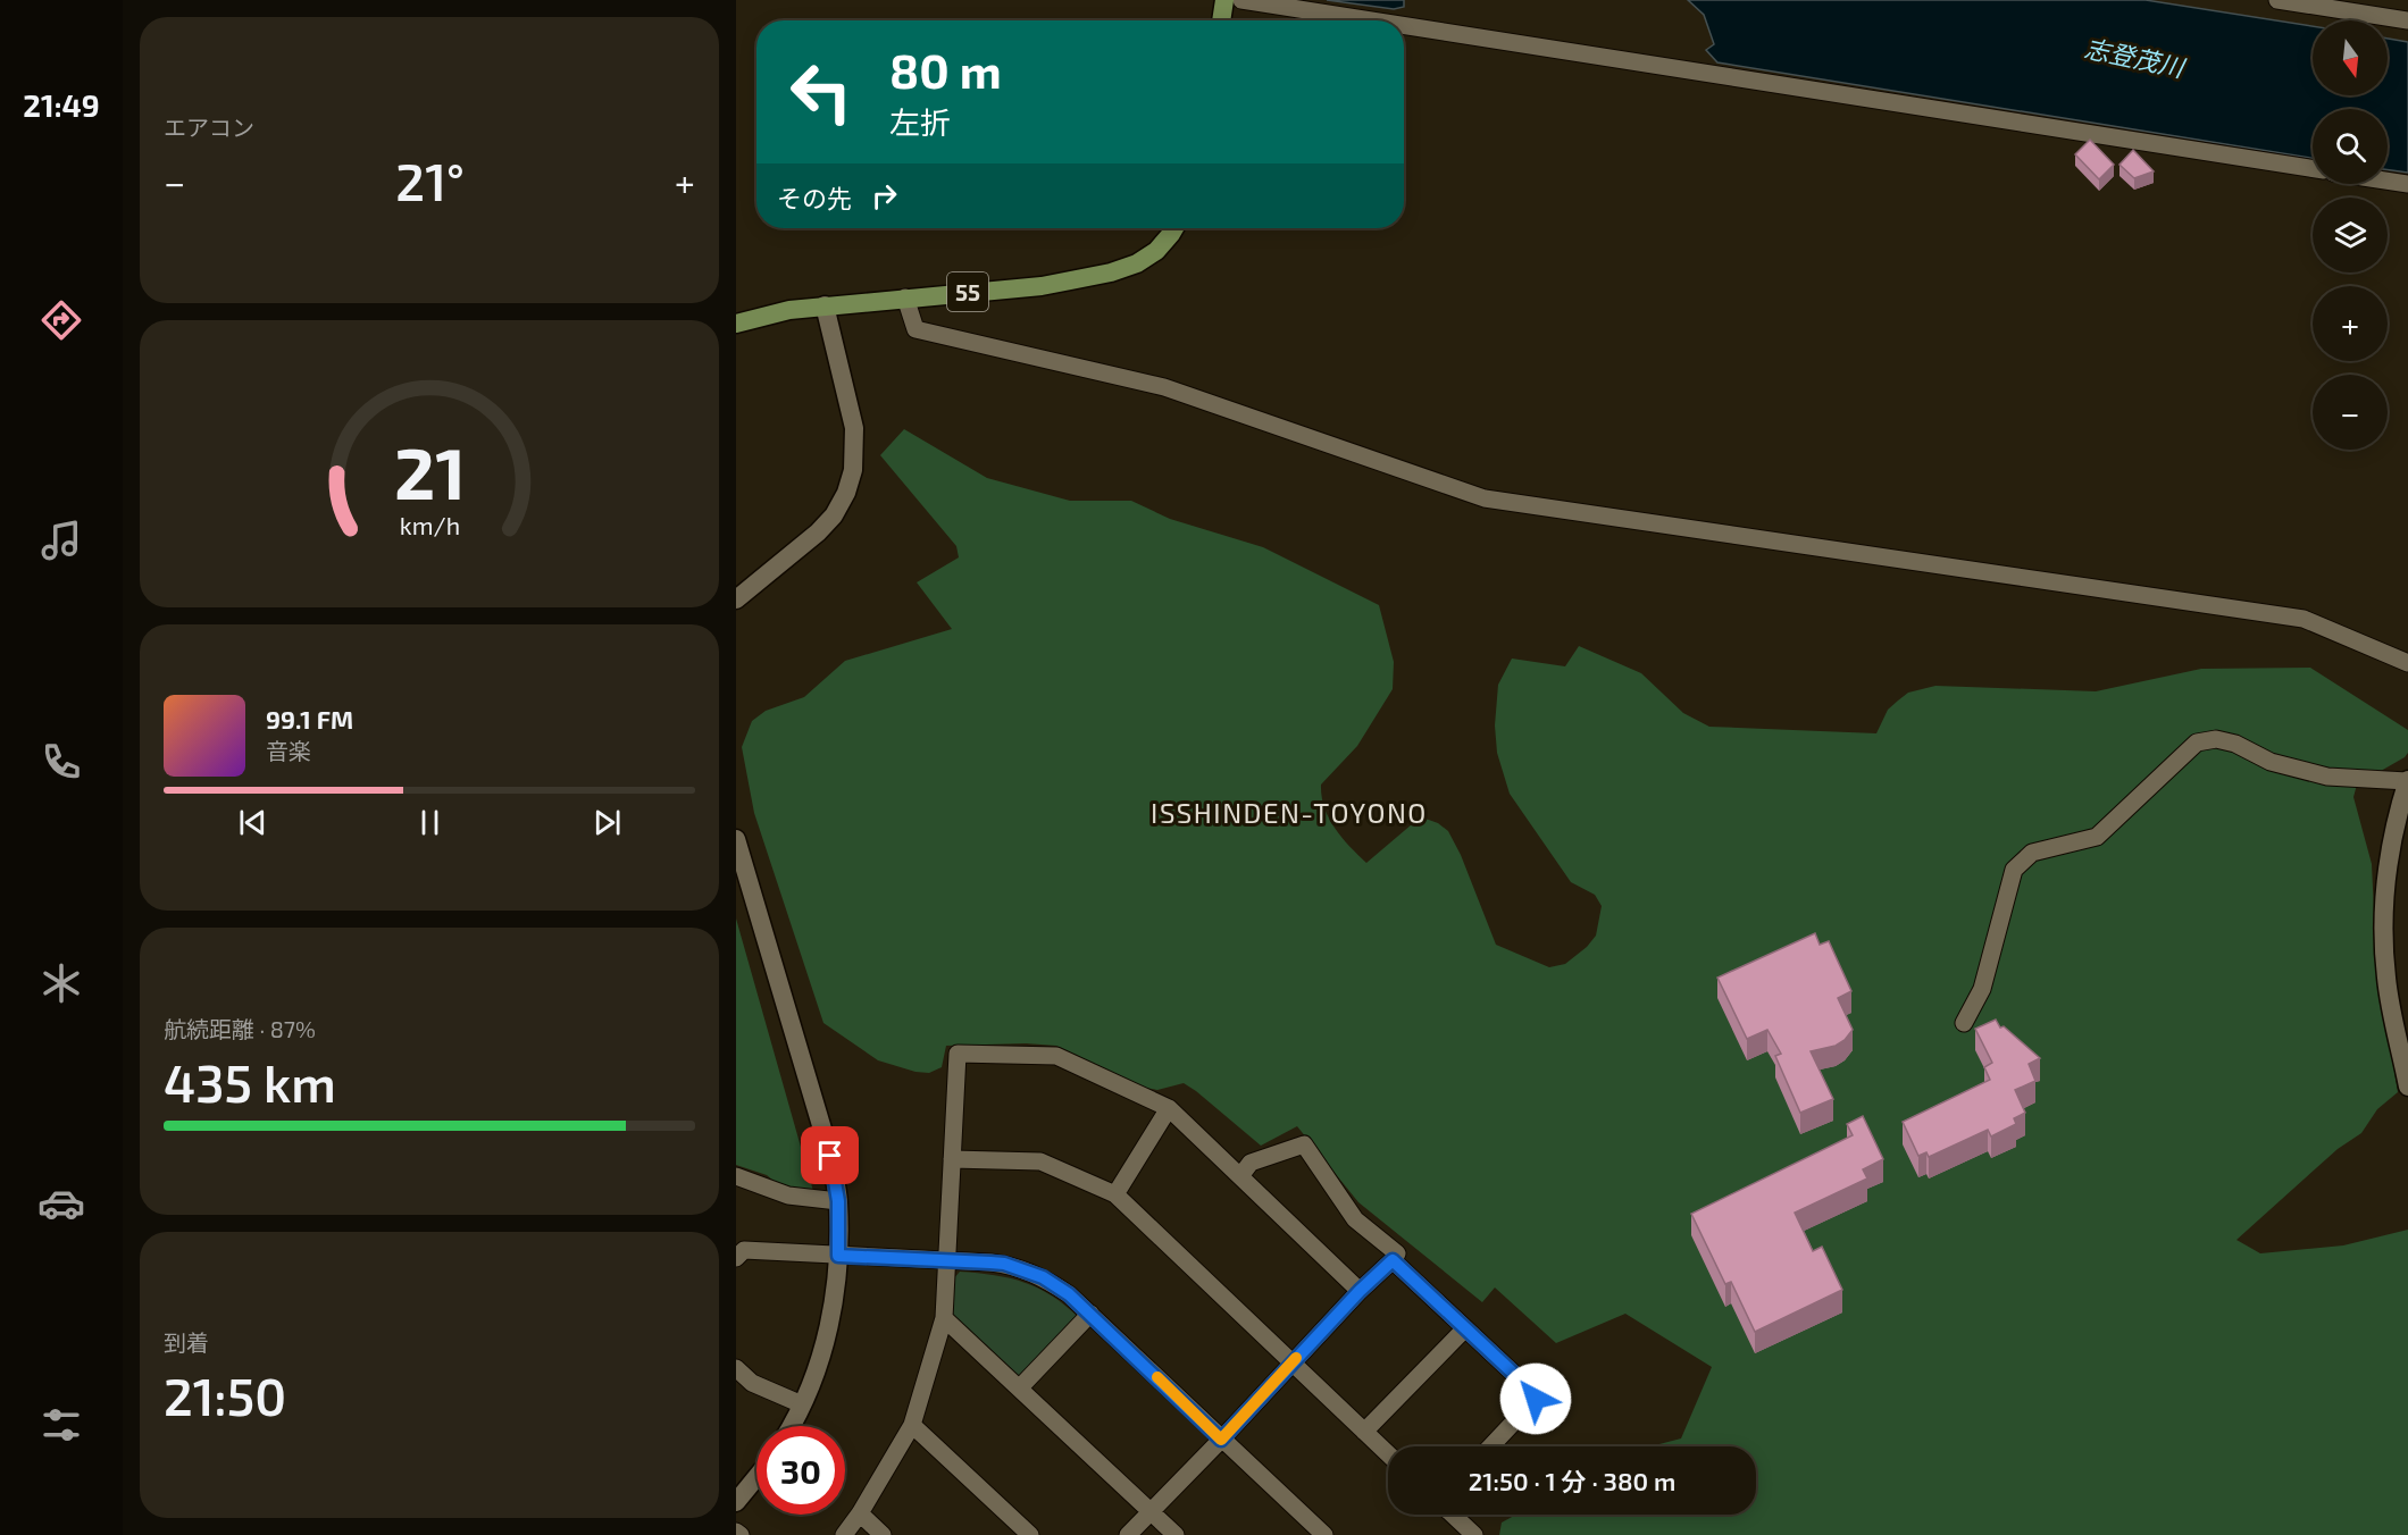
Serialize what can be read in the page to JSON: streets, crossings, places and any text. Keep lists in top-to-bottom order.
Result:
{
  "streets": {
    "main road": ["55"]
  },
  "districts": ["ISSHINDEN-TOYONO"],
  "water": ["志登茂川"],
  "north": "bottom",
  "page": {
    "tabs": "21:49",
    "tile": [
      "エアコン",
      ["航続距離 · 87%", "435 km"],
      ["到着", "21:50"]
    ],
    "map_buttons": ["+", "−"],
    "turn": ["80 m", "左折"],
    "heat": ["−", "21°", "+"],
    "then": "その先",
    "song": ["99.1 FM", "音楽"],
    "limit": "30",
    "trip": "21:50 · 1 分 · 380 m",
    "gauge": ["21", "km/h"]
  }
}
